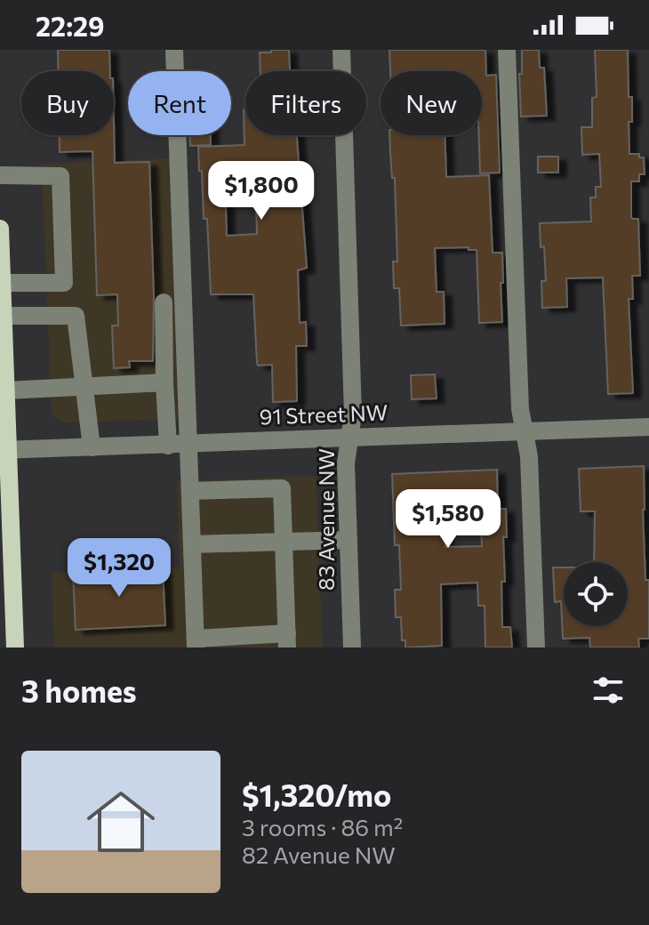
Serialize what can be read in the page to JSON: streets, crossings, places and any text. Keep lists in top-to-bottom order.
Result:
{
  "streets": {
    "street": ["91 Street NW", "83 Avenue NW"]
  },
  "crossings": [
    ["91 Street NW", "83 Avenue NW"]
  ],
  "page": {
    "status": "22:29",
    "chip": [
      "Buy",
      "Rent",
      "Filters",
      "New"
    ],
    "price": ["$1,800", "$1,580", "$1,320"],
    "heading": "3 homes",
    "list": [
      {
        "name": "$1,320/mo",
        "note": "3 rooms · 86 m² · 82 Avenue NW"
      }
    ]
  }
}
